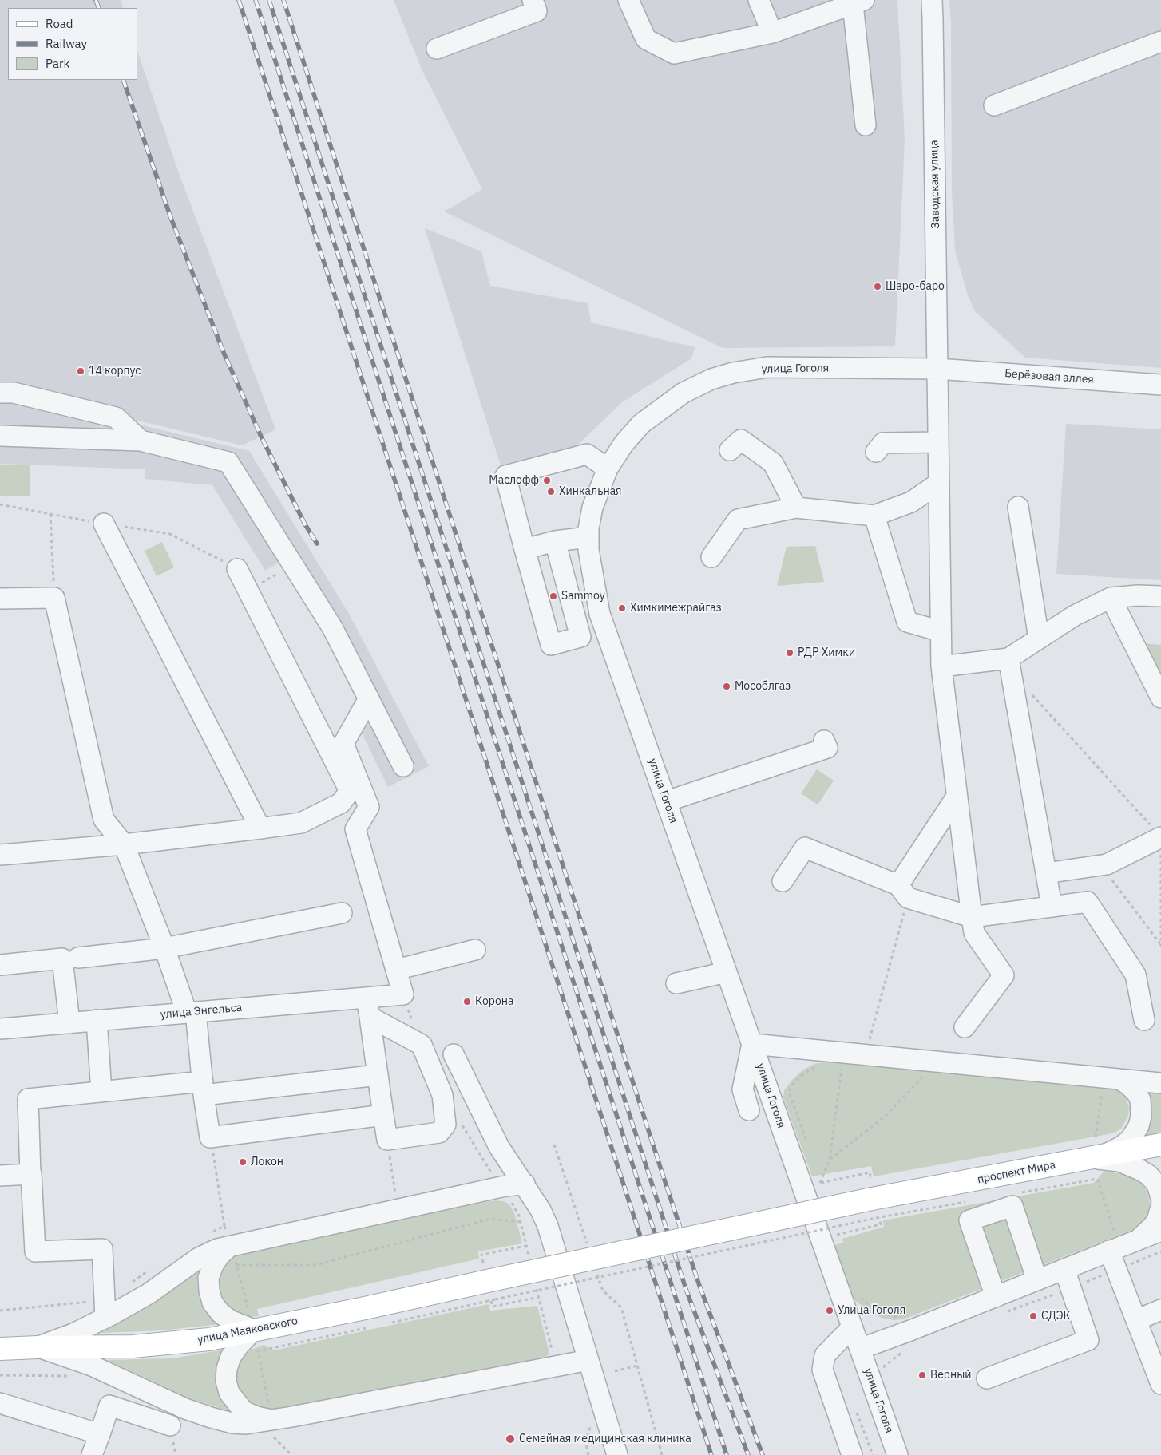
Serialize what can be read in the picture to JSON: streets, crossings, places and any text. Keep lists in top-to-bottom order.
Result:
{
  "streets": {
    "main road": ["проспект Мира", "улица Маяковского"],
    "street": [
      "Заводская улица",
      "улица Гоголя",
      "Берёзовая аллея",
      "улица Энгельса"
    ]
  },
  "crossings": [
    ["Заводская улица", "улица Гоголя"],
    ["Заводская улица", "Берёзовая аллея"],
    ["улица Гоголя", "Берёзовая аллея"],
    ["проспект Мира", "улица Маяковского"]
  ],
  "places": [
    "Шаро-баро",
    "14 корпус",
    "Маслофф",
    "Хинкальная",
    "Sammoy",
    "Химкимежрайгаз",
    "РДР Химки",
    "Мособлгаз",
    "Корона",
    "Локон",
    "Улица Гоголя",
    "СДЭК",
    "Верный",
    "Семейная медицинская клиника"
  ],
  "legend": ["Road", "Railway", "Park"]
}
